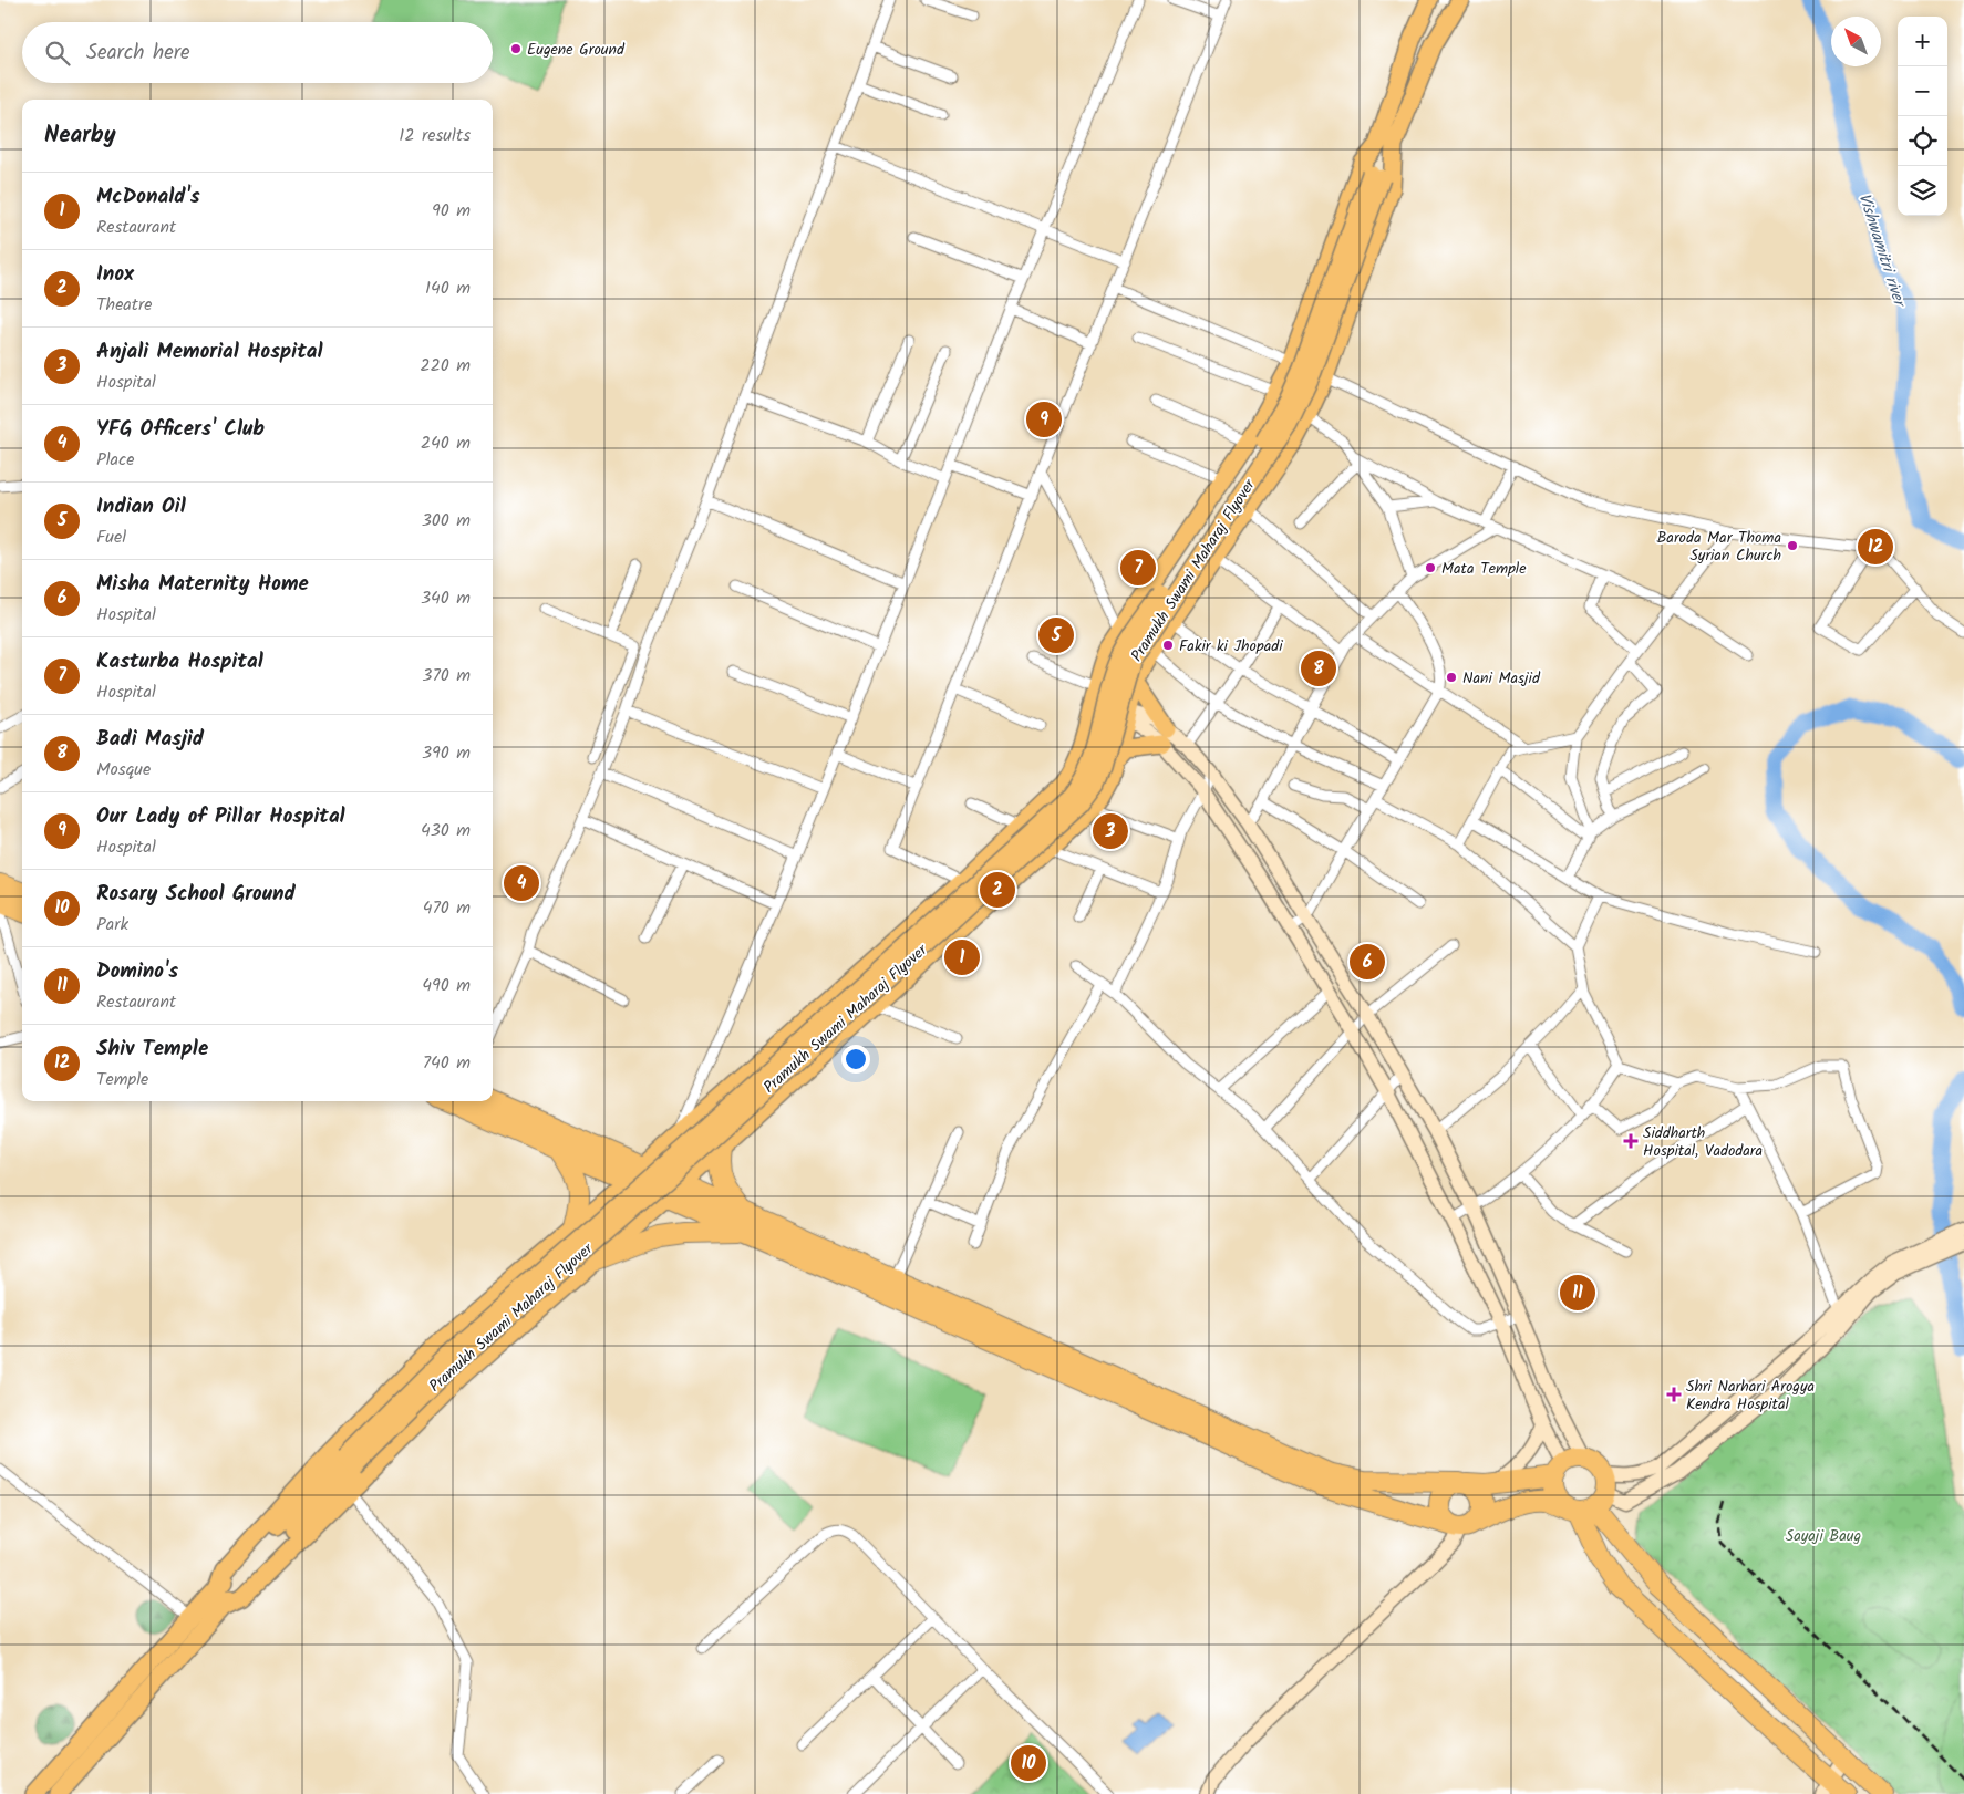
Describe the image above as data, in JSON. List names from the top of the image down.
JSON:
{
  "streets": {
    "main road": ["Pramukh Swami Maharaj Flyover"]
  },
  "water": ["Vishwamitri river"],
  "parks": ["Sayaji Baug"],
  "places": {
    "other": [
      "Eugene Ground",
      "Baroda Mar Thoma Syrian Church",
      "Mata Temple",
      "Fakir ki Jhopadi",
      "Nani Masjid"
    ],
    "health": ["Siddharth Hospital, Vadodara", "Shri Narhari Arogya Kendra Hospital"]
  },
  "north": "top left",
  "page": {
    "map_buttons": ["+", "−"],
    "search": "Search here",
    "heading": ["Nearby", "12 results"],
    "list": [
      {
        "mark": "1",
        "name": "McDonald's",
        "note": "Restaurant",
        "value": "90 m"
      },
      {
        "mark": "2",
        "name": "Inox",
        "note": "Theatre",
        "value": "140 m"
      },
      {
        "mark": "3",
        "name": "Anjali Memorial Hospital",
        "note": "Hospital",
        "value": "220 m"
      },
      {
        "mark": "4",
        "name": "YFG Officers' Club",
        "note": "Place",
        "value": "240 m"
      },
      {
        "mark": "5",
        "name": "Indian Oil",
        "note": "Fuel",
        "value": "300 m"
      },
      {
        "mark": "6",
        "name": "Misha Maternity Home",
        "note": "Hospital",
        "value": "340 m"
      },
      {
        "mark": "7",
        "name": "Kasturba Hospital",
        "note": "Hospital",
        "value": "370 m"
      },
      {
        "mark": "8",
        "name": "Badi Masjid",
        "note": "Mosque",
        "value": "390 m"
      },
      {
        "mark": "9",
        "name": "Our Lady of Pillar Hospital",
        "note": "Hospital",
        "value": "430 m"
      },
      {
        "mark": "10",
        "name": "Rosary School Ground",
        "note": "Park",
        "value": "470 m"
      },
      {
        "mark": "11",
        "name": "Domino's",
        "note": "Restaurant",
        "value": "490 m"
      },
      {
        "mark": "12",
        "name": "Shiv Temple",
        "note": "Temple",
        "value": "740 m"
      }
    ],
    "pins": [
      "9",
      "12",
      "7",
      "5",
      "8",
      "3",
      "4",
      "2",
      "1",
      "6",
      "11",
      "10"
    ]
  }
}
